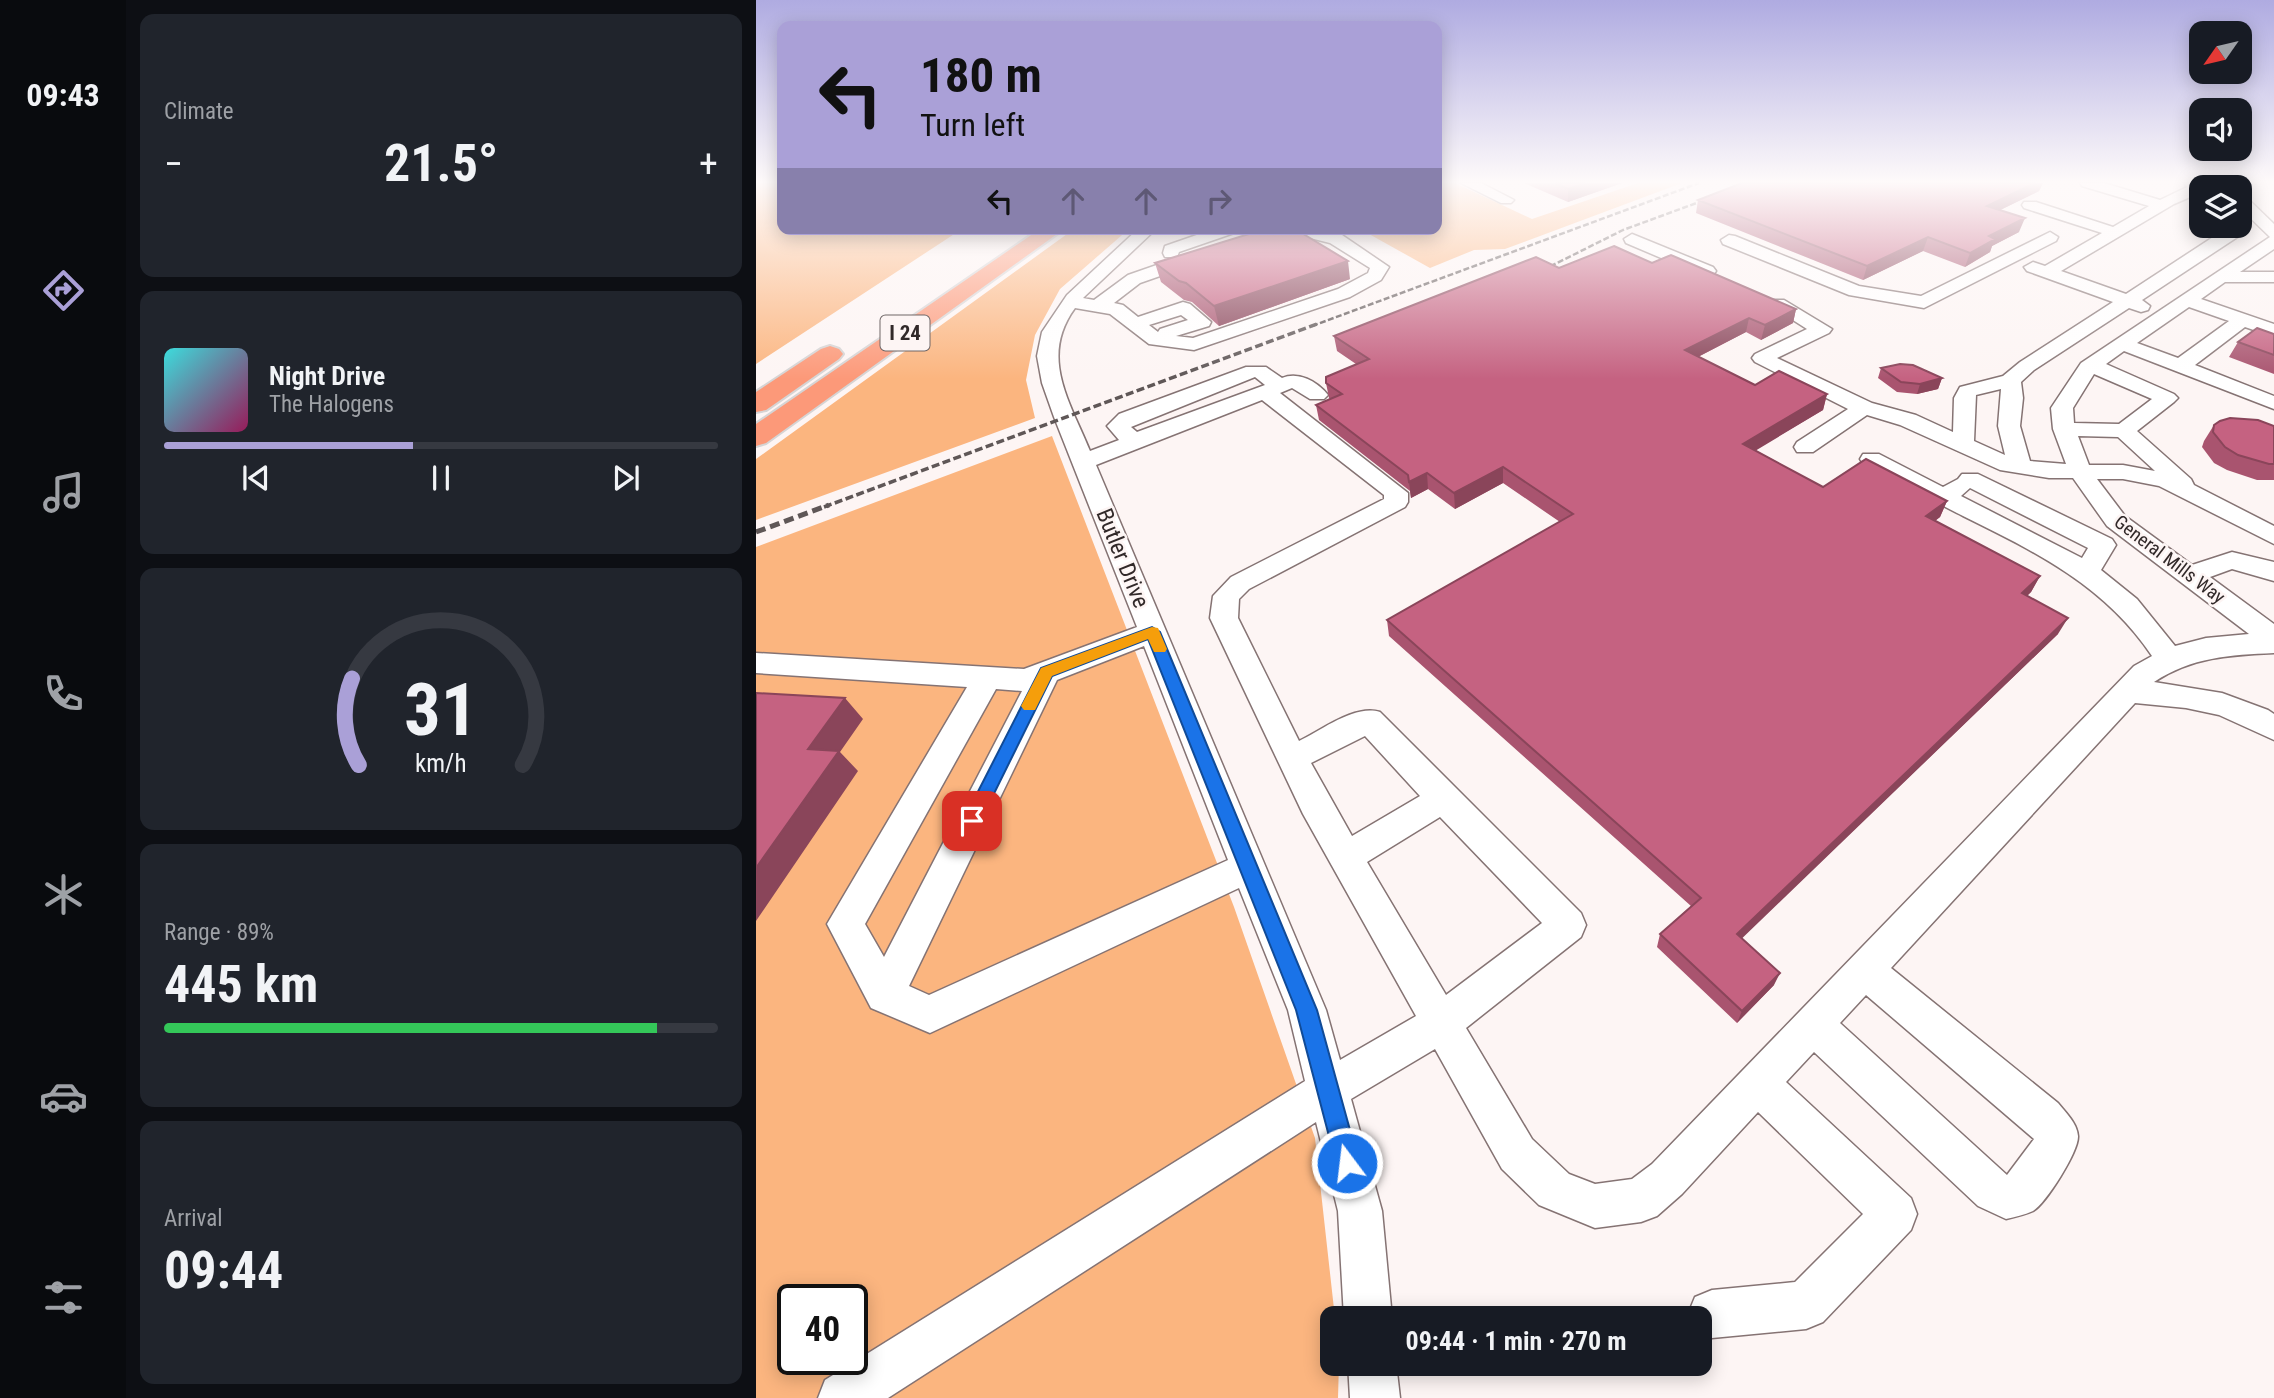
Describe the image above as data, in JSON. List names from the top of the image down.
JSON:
{
  "streets": {
    "highway": ["I 24"],
    "street": ["Butler Drive", "General Mills Way"]
  },
  "north": "bottom left",
  "page": {
    "tabs": "09:43",
    "tile": [
      "Climate",
      ["Range · 89%", "445 km"],
      ["Arrival", "09:44"]
    ],
    "turn": ["180 m", "Turn left"],
    "heat": ["−", "21.5°", "+"],
    "song": ["Night Drive", "The Halogens"],
    "limit": "40",
    "trip": "09:44 · 1 min · 270 m",
    "gauge": ["31", "km/h"]
  }
}
